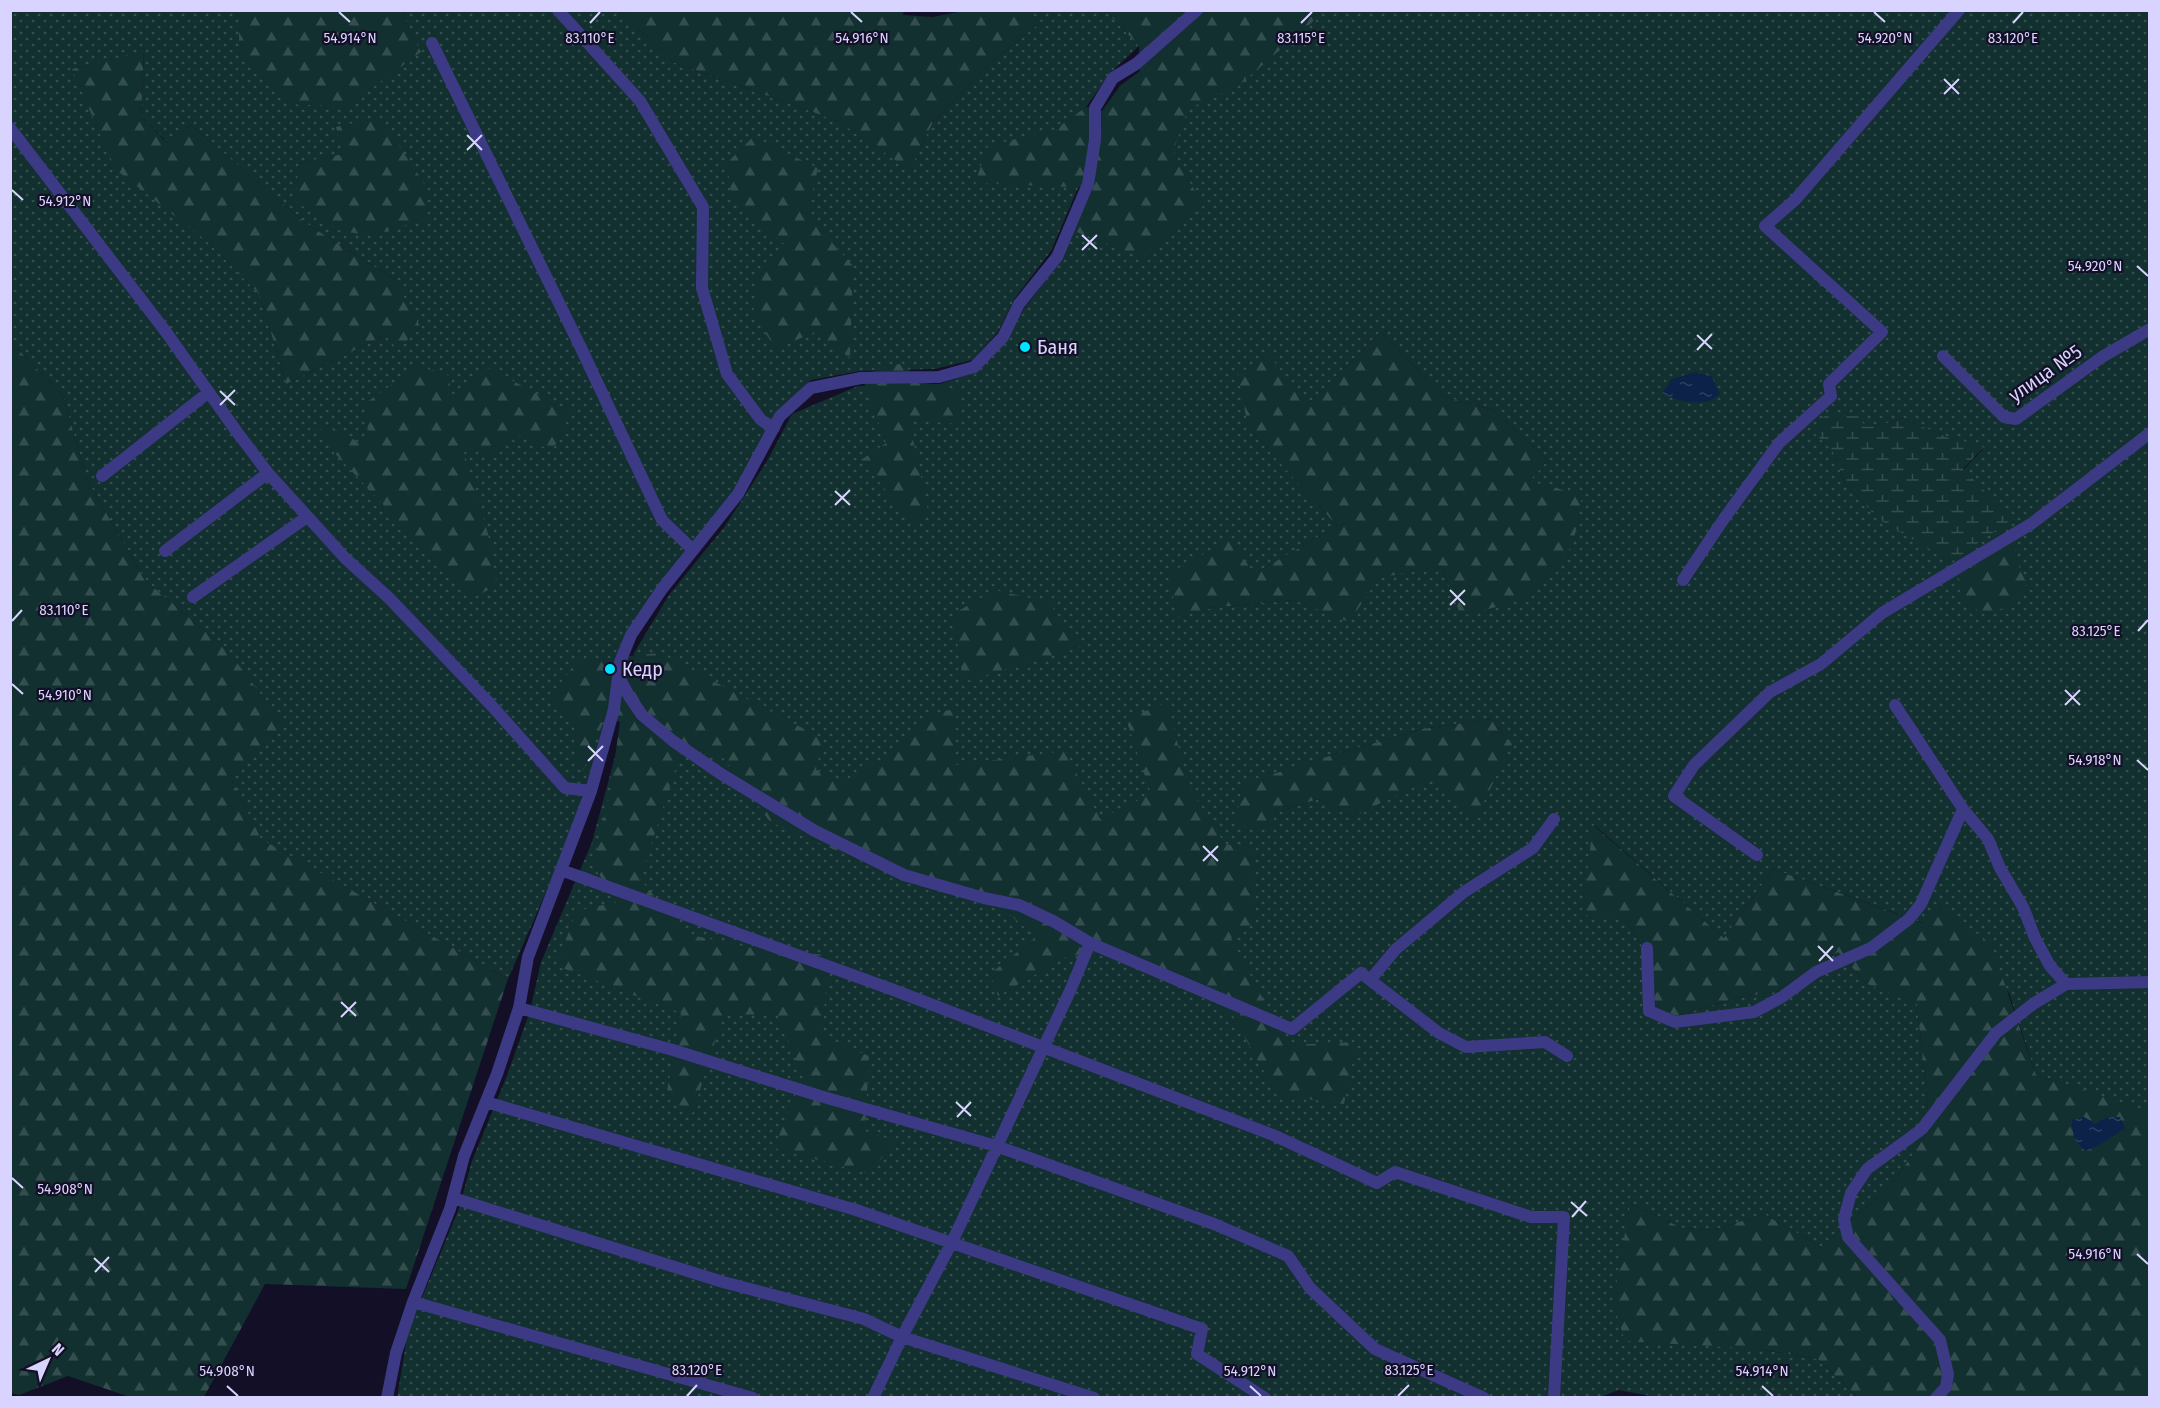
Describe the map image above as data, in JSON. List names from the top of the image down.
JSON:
{
  "streets": {
    "street": ["улица №5"]
  },
  "places": ["Баня", "Кедр"],
  "north": "top right",
  "coordinates": [
    "54.914°N",
    "54.916°N",
    "54.920°N",
    "83.110°E",
    "83.115°E",
    "83.120°E",
    "54.912°N",
    "83.125°E",
    "54.910°N",
    "54.918°N",
    "54.908°N"
  ]
}
